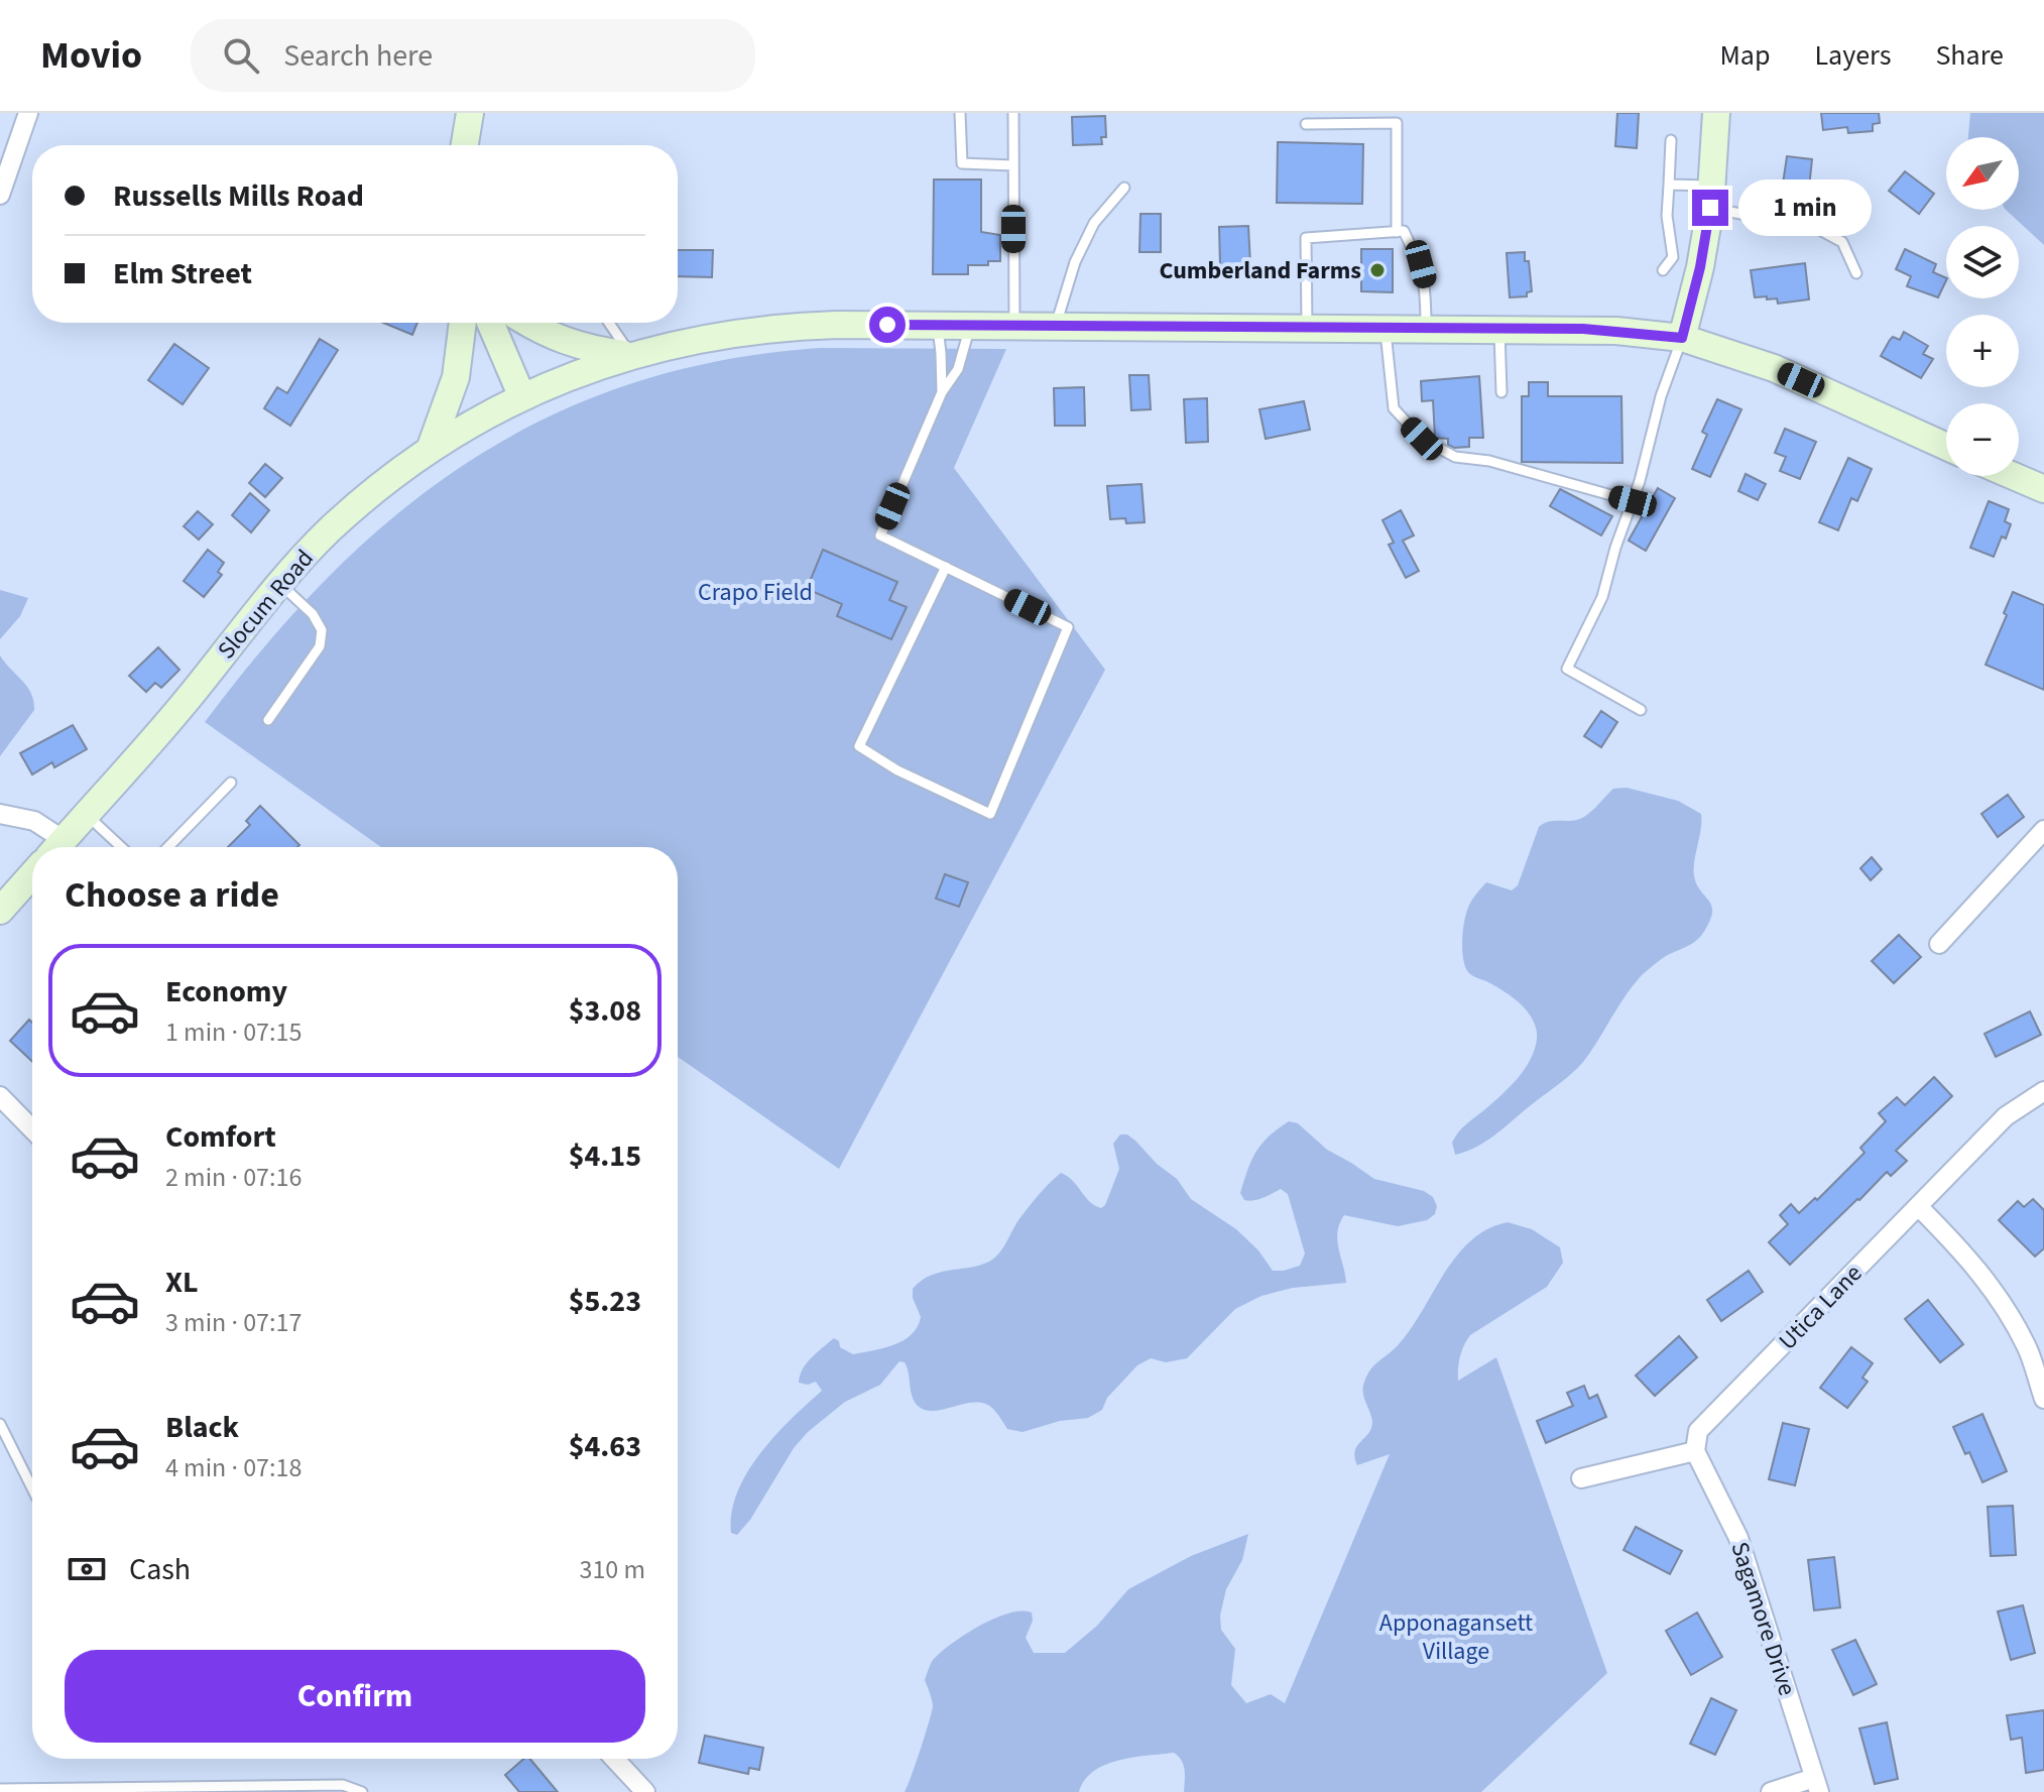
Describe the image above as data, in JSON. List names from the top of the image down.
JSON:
{
  "streets": {
    "main road": ["Slocum Road"],
    "street": ["Utica Lane", "Sagamore Drive"]
  },
  "crossings": [
    ["Utica Lane", "Sagamore Drive"]
  ],
  "parks": ["Crapo Field", "Apponagansett Village"],
  "places": ["Cumberland Farms"],
  "north": "bottom left",
  "page": {
    "header": "Movio",
    "search": "Search here",
    "nav": ["Map", "Layers", "Share"],
    "map_buttons": ["+", "−"],
    "banner": ["Russells Mills Road", "Elm Street"],
    "bubble": "1 min",
    "heading": "Choose a ride",
    "list": [
      {
        "name": "Economy",
        "note": "1 min · 07:15",
        "value": "$3.08"
      },
      {
        "name": "Comfort",
        "note": "2 min · 07:16",
        "value": "$4.15"
      },
      {
        "name": "XL",
        "note": "3 min · 07:17",
        "value": "$5.23"
      },
      {
        "name": "Black",
        "note": "4 min · 07:18",
        "value": "$4.63"
      }
    ],
    "pay": ["Cash", "310 m"],
    "buttons": "Confirm"
  }
}
